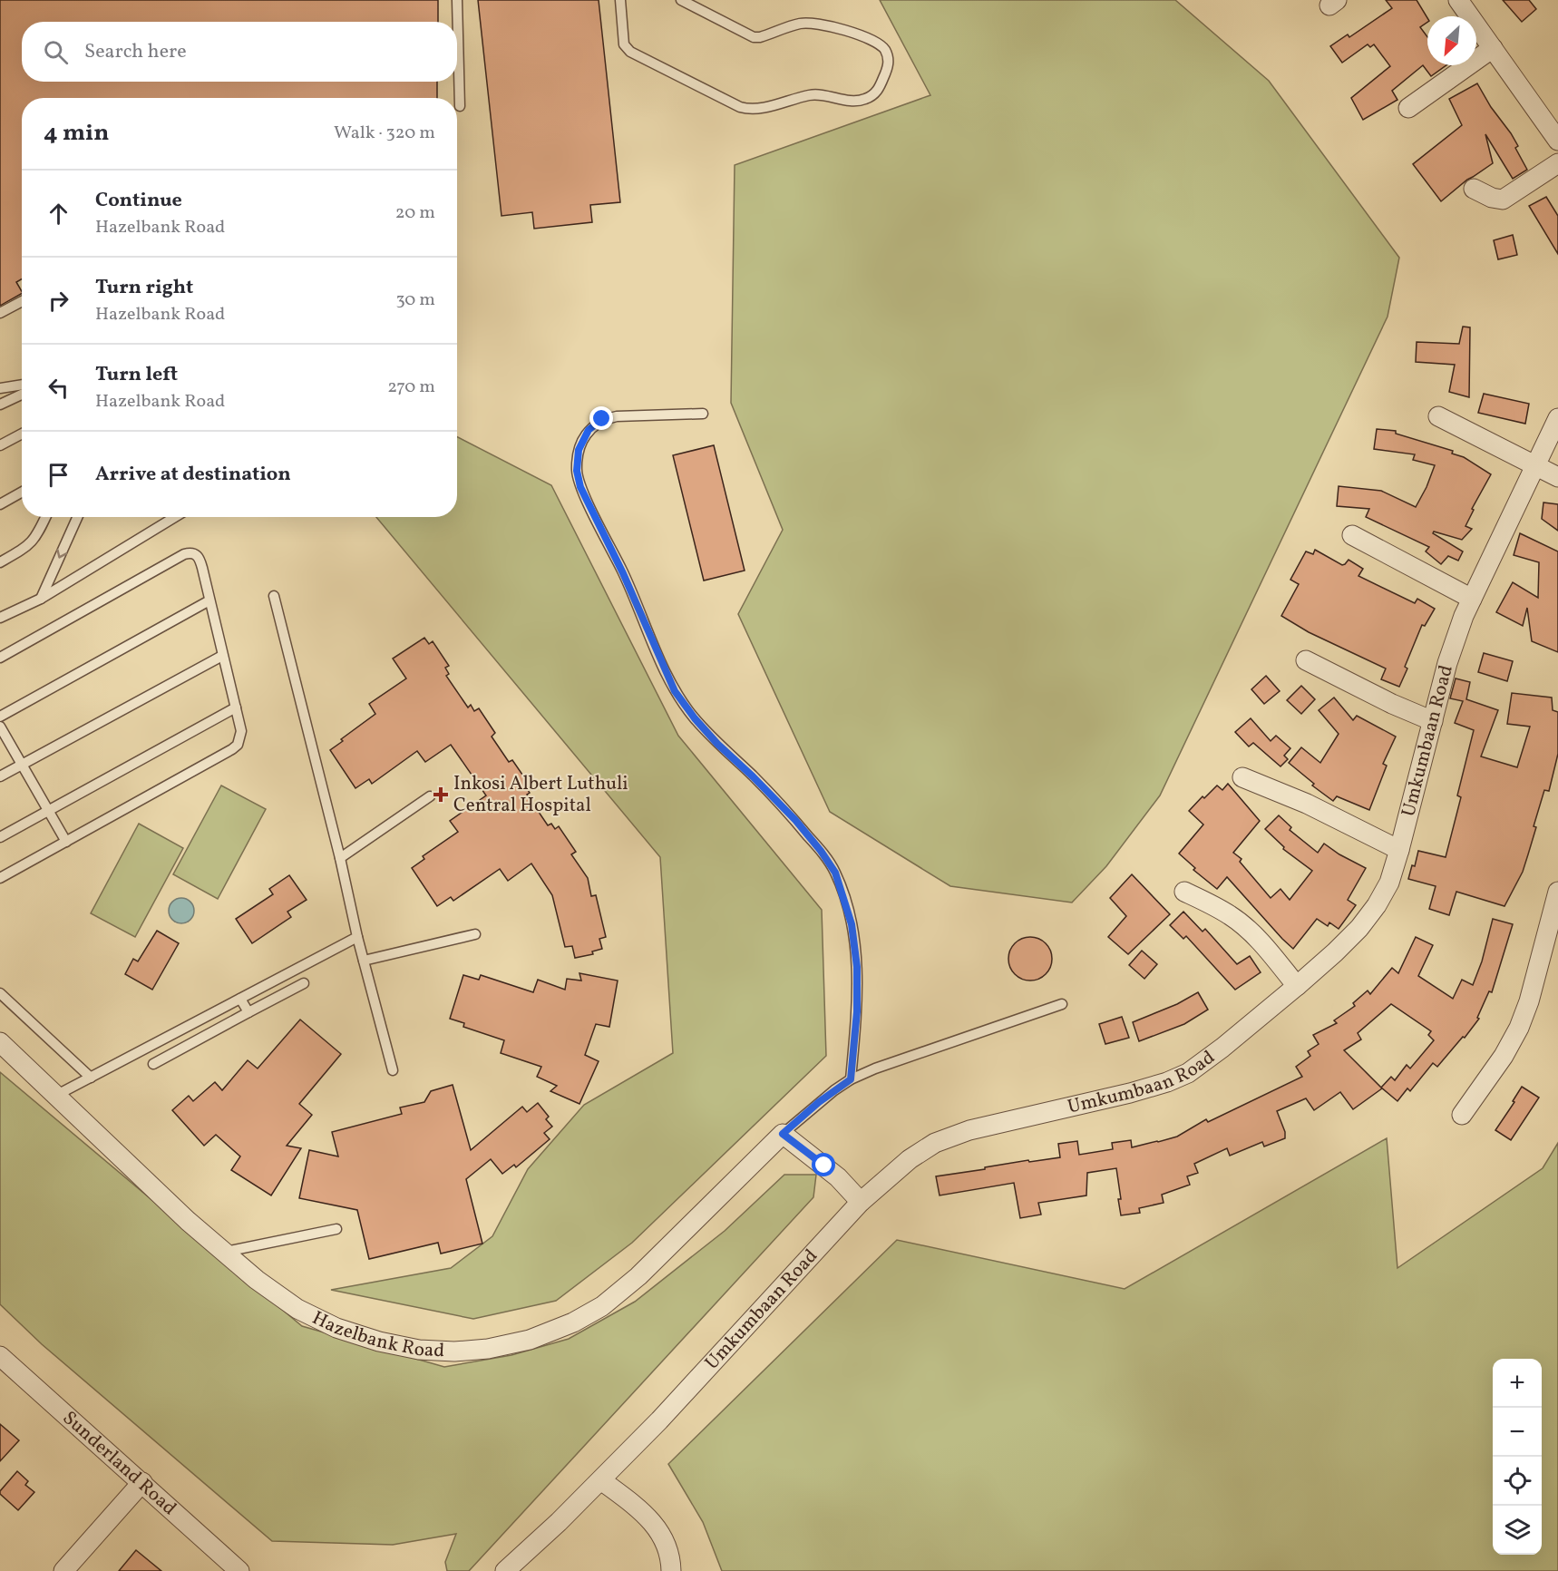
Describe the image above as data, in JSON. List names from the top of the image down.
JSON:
{
  "streets": {
    "street": ["Umkumbaan Road", "Hazelbank Road", "Sunderland Road"]
  },
  "places": {
    "health": ["Inkosi Albert Luthuli Central Hospital"]
  },
  "north": "bottom left",
  "page": {
    "search": "Search here",
    "heading": ["4 min", "Walk · 320 m"],
    "list": [
      ["Continue", "Hazelbank Road", "20 m"],
      ["Turn right", "Hazelbank Road", "30 m"],
      ["Turn left", "Hazelbank Road", "270 m"],
      "Arrive at destination"
    ],
    "map_buttons": ["+", "−"]
  }
}
